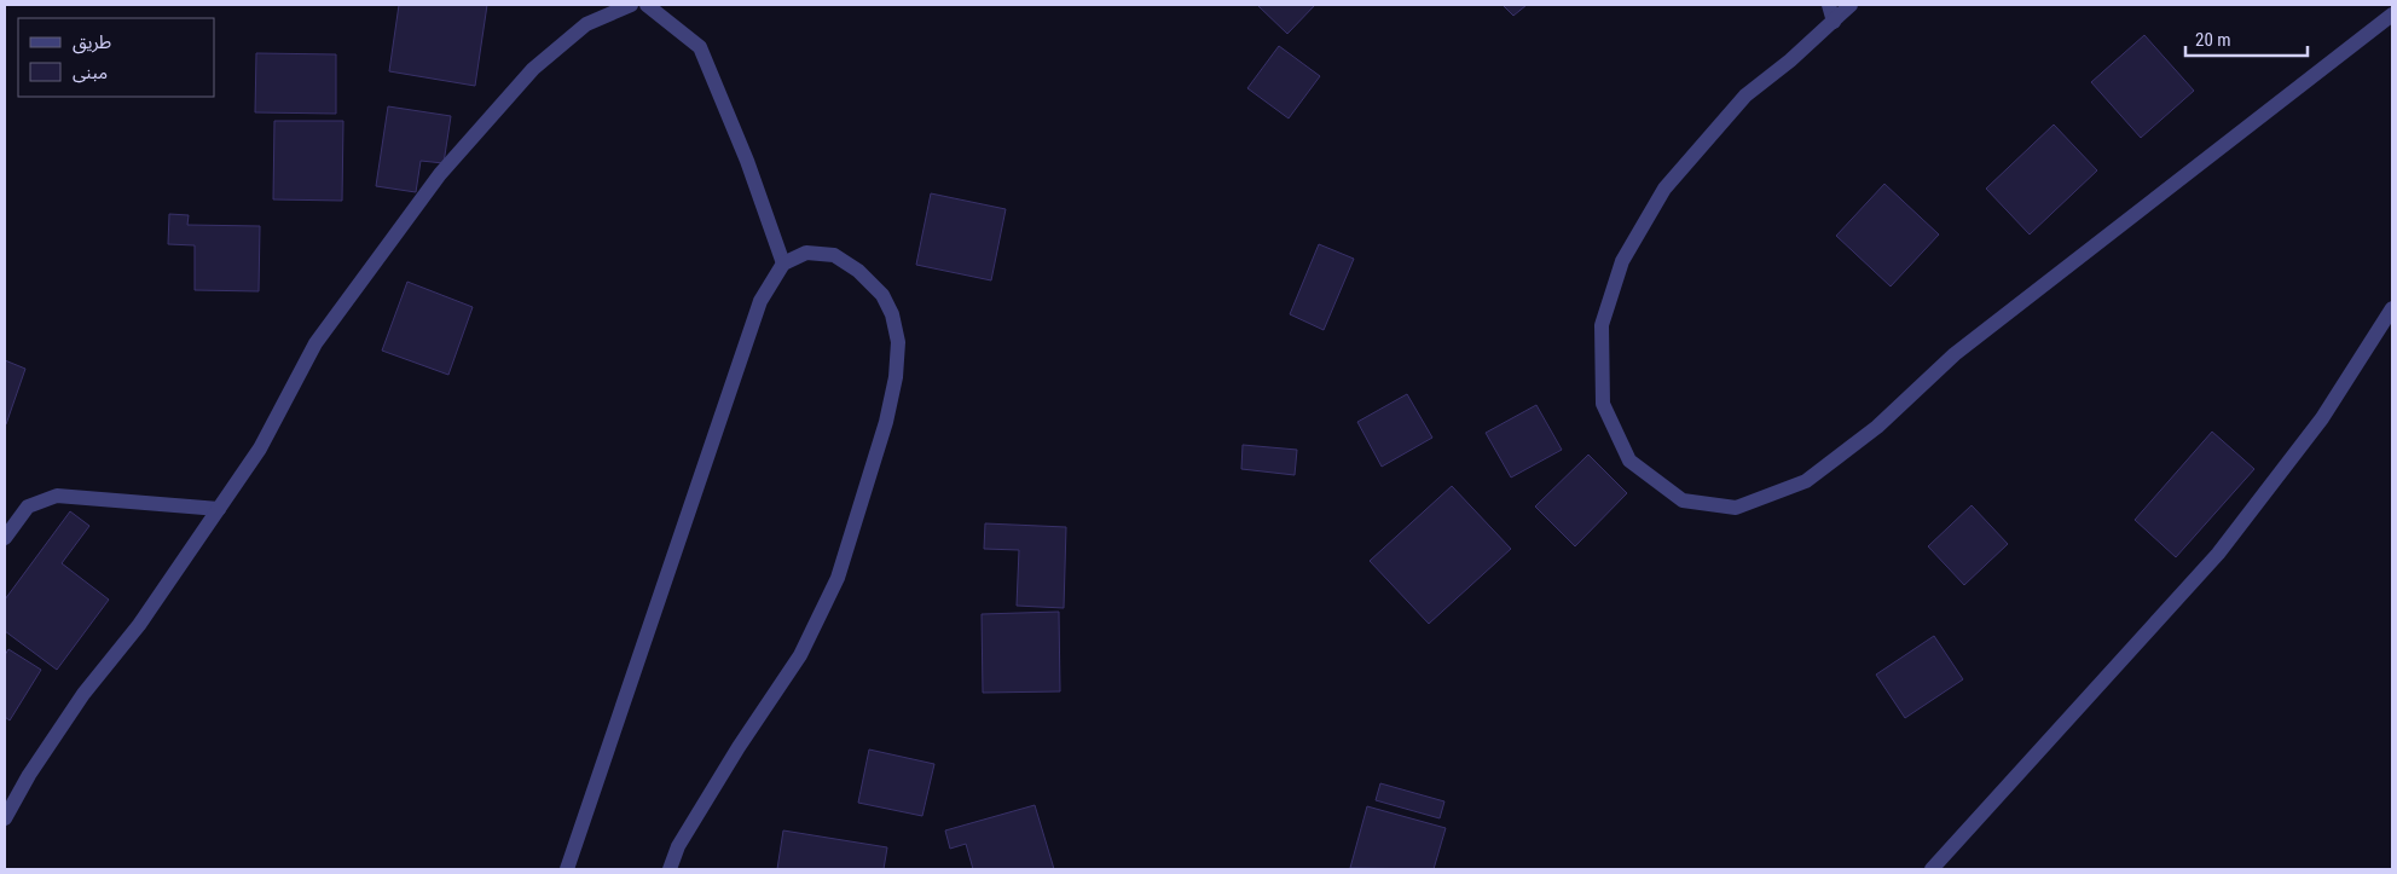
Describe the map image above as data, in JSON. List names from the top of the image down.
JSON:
{
  "legend": ["طريق", "مبنى"],
  "scale_bar": "20 m"
}
